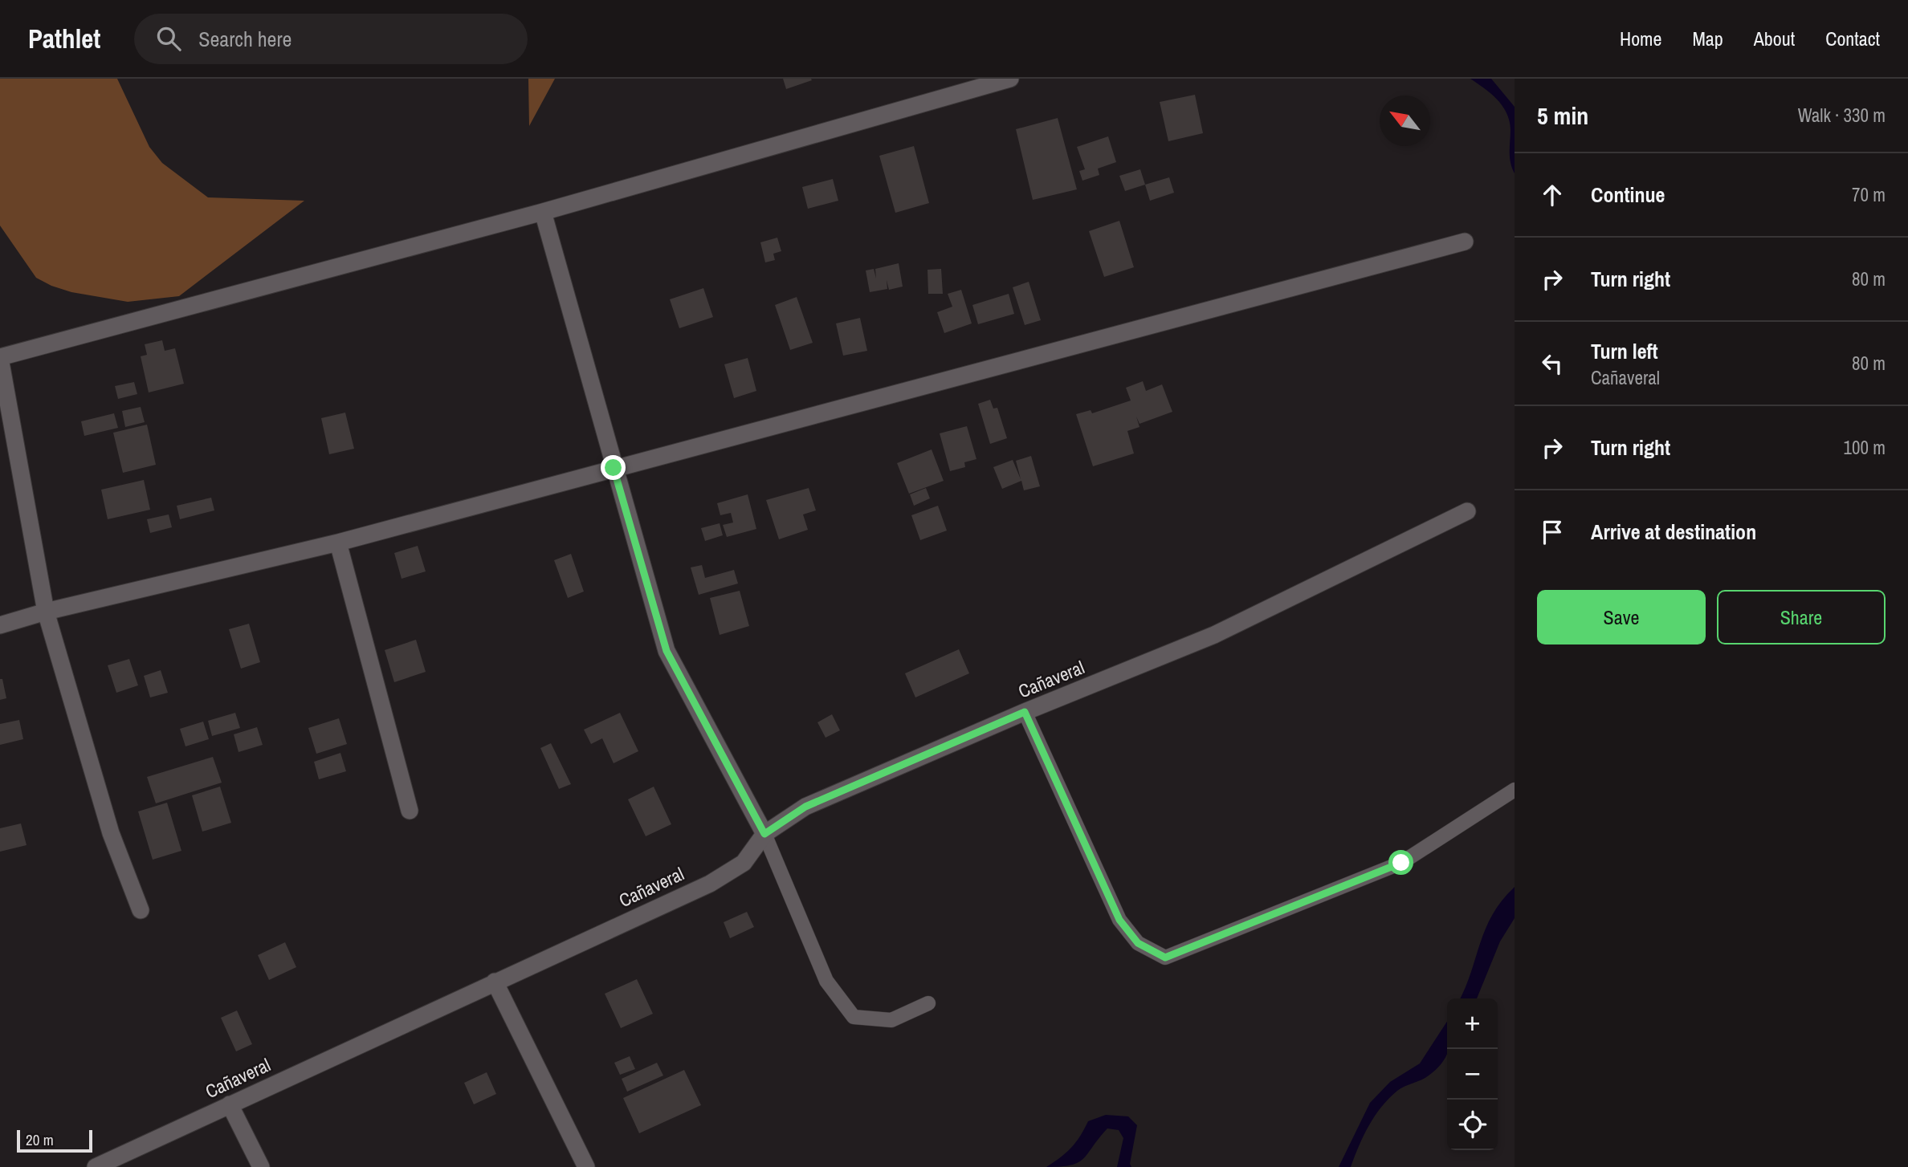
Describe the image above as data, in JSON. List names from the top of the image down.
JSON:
{
  "streets": {
    "street": ["Cañaveral"]
  },
  "scale_bar": "20 m",
  "north": "top left",
  "page": {
    "header": "Pathlet",
    "search": "Search here",
    "nav": [
      "Home",
      "Map",
      "About",
      "Contact"
    ],
    "heading": ["5 min", "Walk · 330 m"],
    "list": [
      ["Continue", "70 m"],
      ["Turn right", "80 m"],
      ["Turn left", "Cañaveral", "80 m"],
      ["Turn right", "100 m"],
      "Arrive at destination"
    ],
    "buttons": ["Save", "Share"],
    "map_buttons": ["+", "−"],
    "scale": "20 m"
  }
}
